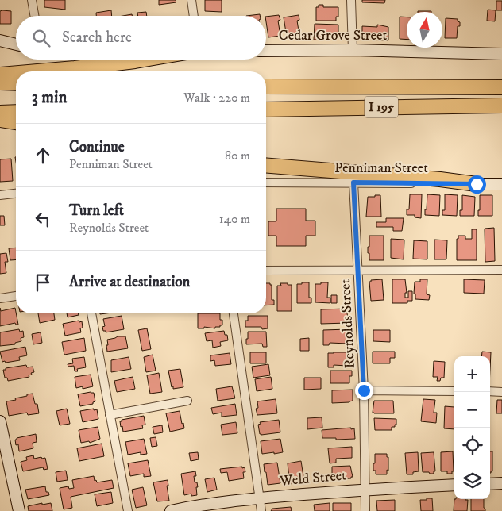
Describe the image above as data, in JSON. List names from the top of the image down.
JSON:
{
  "streets": {
    "highway": ["I 195"],
    "main road": ["Cedar Grove Street", "Penniman Street", "Weld Street"],
    "street": ["Reynolds Street"]
  },
  "crossings": [
    ["Penniman Street", "Reynolds Street"],
    ["Reynolds Street", "Weld Street"]
  ],
  "north": "top",
  "page": {
    "search": "Search here",
    "heading": ["3 min", "Walk · 220 m"],
    "list": [
      ["Continue", "Penniman Street", "80 m"],
      ["Turn left", "Reynolds Street", "140 m"],
      "Arrive at destination"
    ],
    "map_buttons": ["+", "−"]
  }
}
